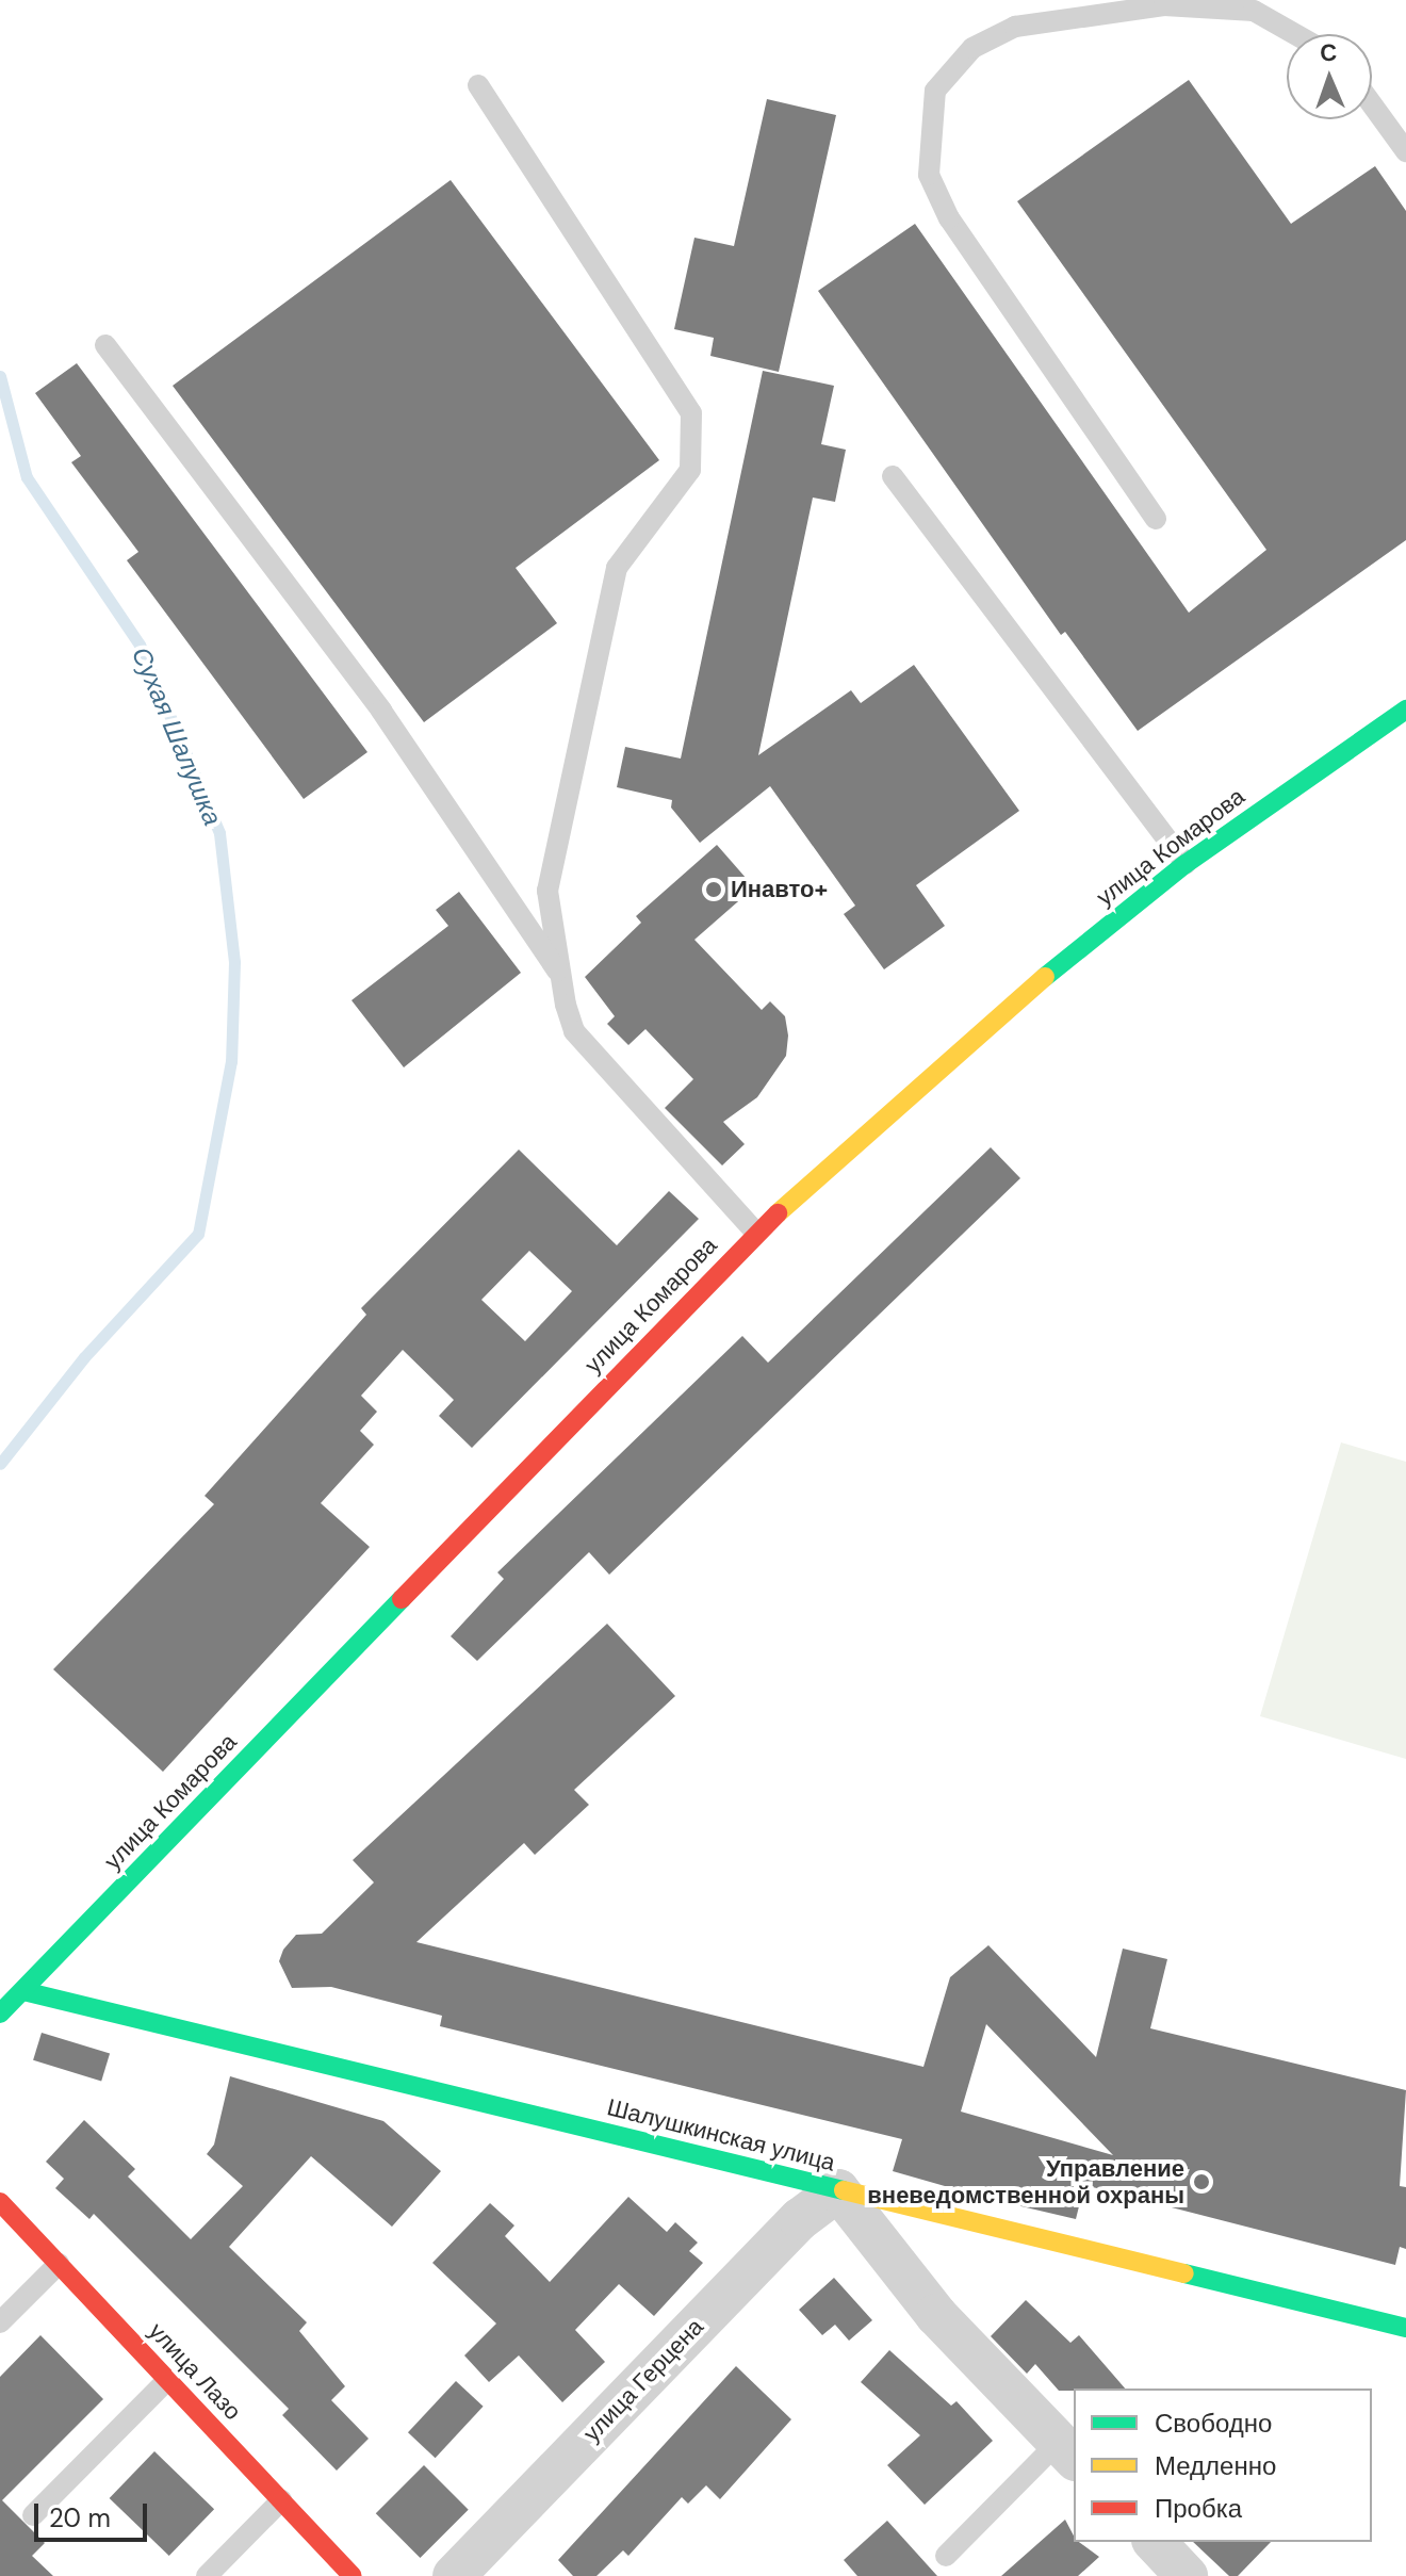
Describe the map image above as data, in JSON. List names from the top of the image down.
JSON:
{
  "streets": {
    "street": [
      "улица Комарова",
      "Шалушкинская улица",
      "улица Лазо",
      "улица Герцена"
    ]
  },
  "crossings": [
    ["улица Комарова", "Шалушкинская улица"],
    ["Шалушкинская улица", "улица Герцена"]
  ],
  "water": ["Сухая Шалушка"],
  "places": ["Инавто+", "Управление вневедомственной охраны"],
  "legend": ["Свободно", "Медленно", "Пробка"],
  "scale_bar": "20 m",
  "north": "top"
}
